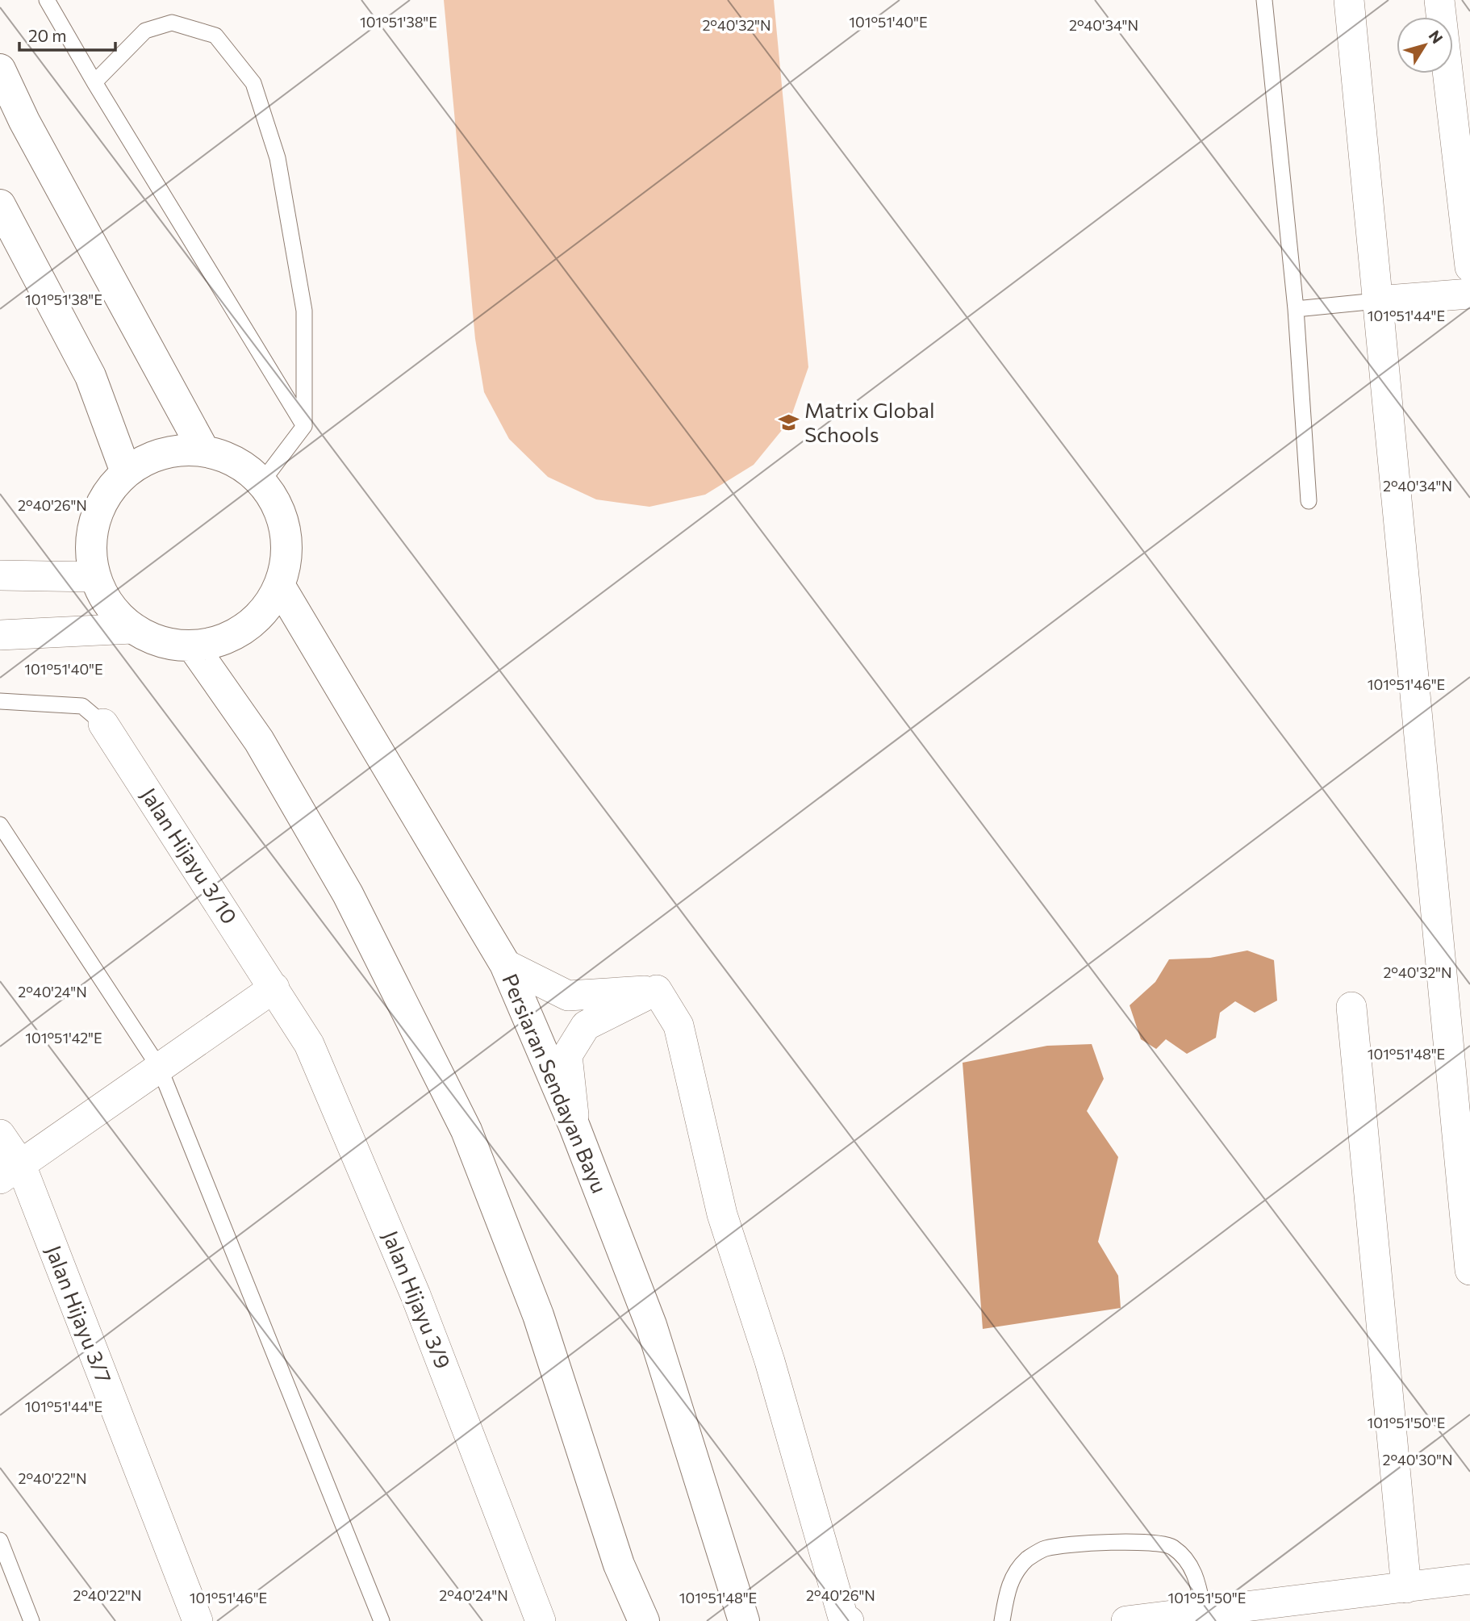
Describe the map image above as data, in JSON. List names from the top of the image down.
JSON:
{
  "streets": {
    "street": [
      "Jalan Hijayu 3/10",
      "Persiaran Sendayan Bayu",
      "Jalan Hijayu 3/9",
      "Jalan Hijayu 3/7"
    ]
  },
  "crossings": [
    ["Jalan Hijayu 3/10", "Jalan Hijayu 3/9"]
  ],
  "places": {
    "school or university": ["Matrix Global Schools"]
  },
  "scale_bar": "20 m",
  "north": "top right",
  "coordinates": [
    "101°51'38\"E",
    "101°51'40\"E",
    "2°40'32\"N",
    "2°40'34\"N",
    "101°51'44\"E",
    "2°40'26\"N",
    "101°51'46\"E",
    "2°40'24\"N",
    "101°51'42\"E",
    "101°51'48\"E",
    "101°51'50\"E",
    "2°40'30\"N",
    "2°40'22\"N"
  ]
}
